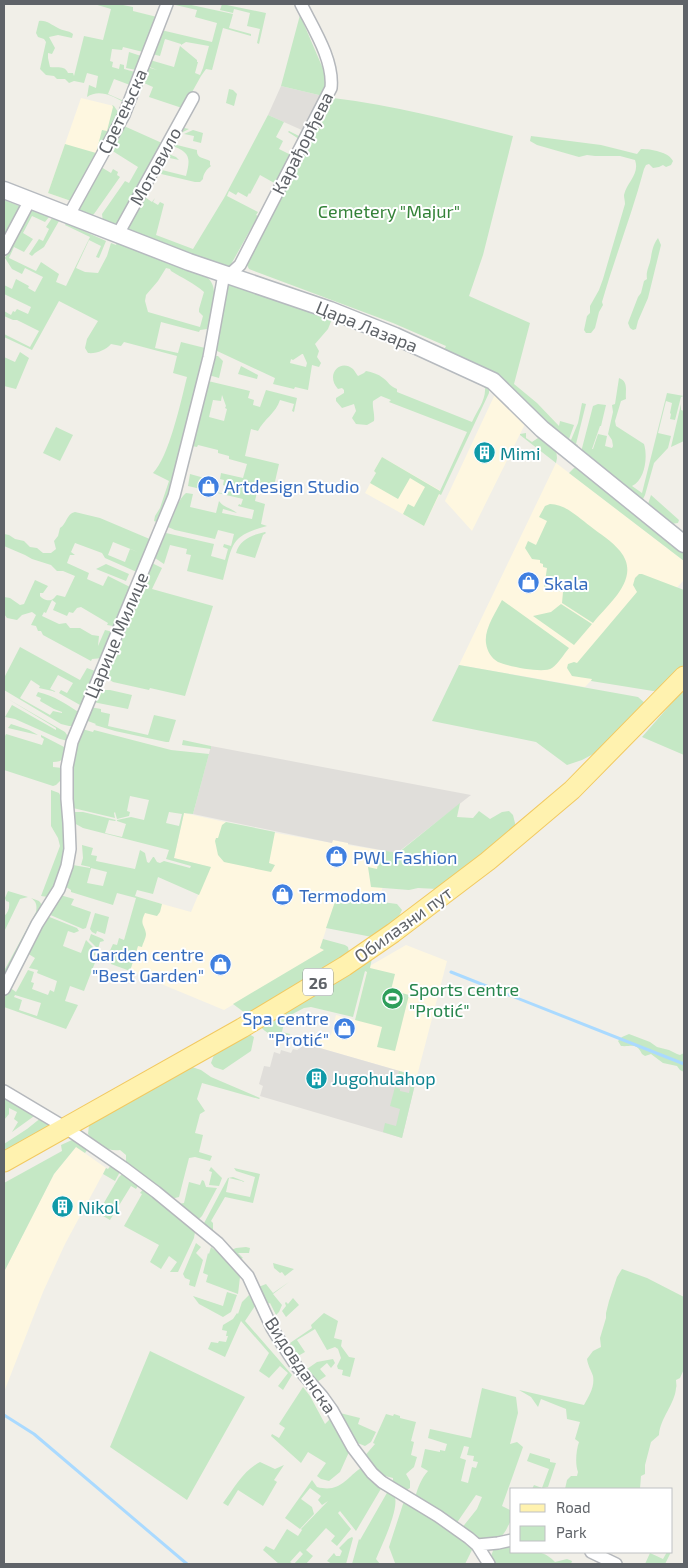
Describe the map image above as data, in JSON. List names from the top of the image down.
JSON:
{
  "streets": {
    "main road": ["Обилазни пут", "26"],
    "street": [
      "Сретењска",
      "Карађорђева",
      "Мотовило",
      "Цара Лазара",
      "Царице Милице",
      "Видовданска"
    ]
  },
  "crossings": [
    ["Сретењска", "Цара Лазара"],
    ["Карађорђева", "Цара Лазара"],
    ["Карађорђева", "Царице Милице"],
    ["Мотовило", "Цара Лазара"],
    ["Цара Лазара", "Царице Милице"],
    ["Обилазни пут", "Видовданска"]
  ],
  "parks": ["Cemetery \"Majur\""],
  "places": {
    "building": ["Mimi", "Jugohulahop", "Nikol"],
    "shop": [
      "Artdesign Studio",
      "Skala",
      "PWL Fashion",
      "Termodom",
      "Garden centre \"Best Garden\"",
      "Spa centre \"Protić\""
    ],
    "sports": ["Sports centre \"Protić\""]
  },
  "legend": ["Road", "Park"]
}
